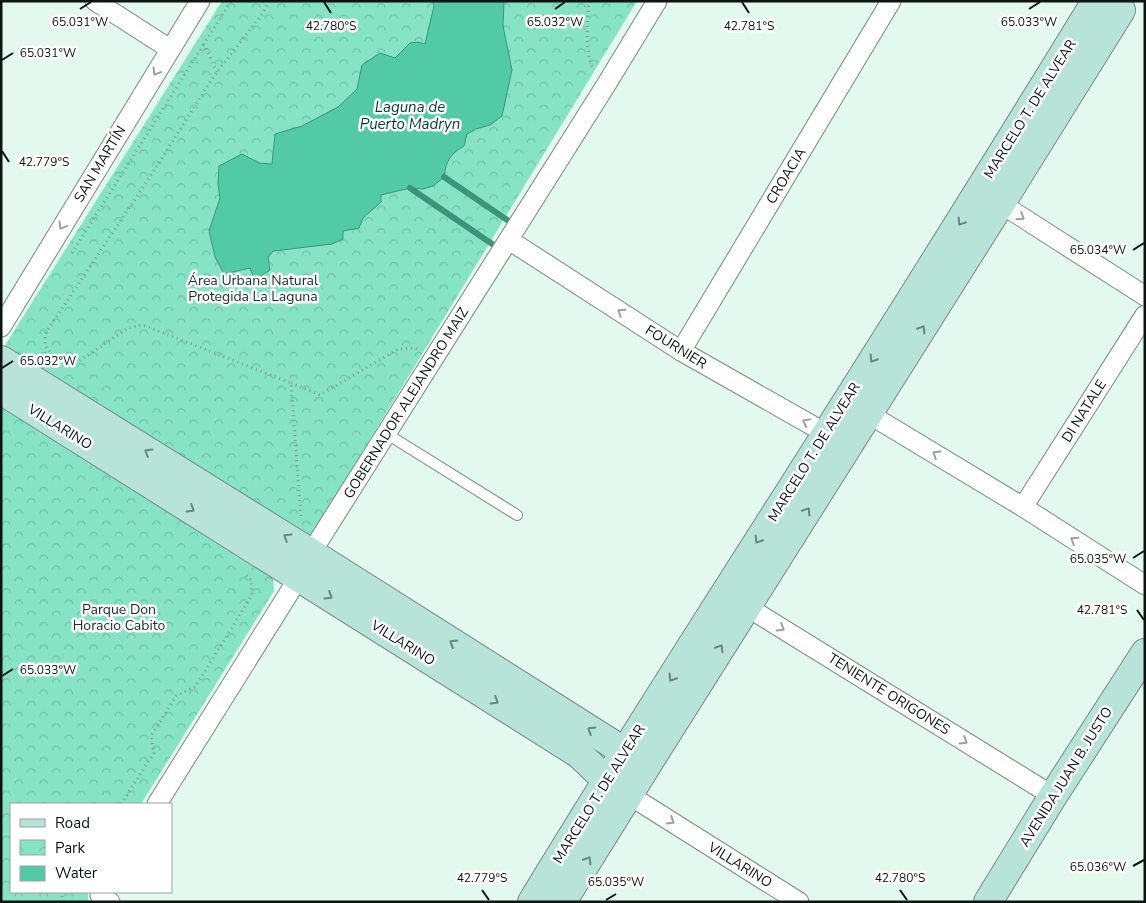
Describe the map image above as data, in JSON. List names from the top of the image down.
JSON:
{
  "streets": {
    "street": [
      "MARCELO T. DE ALVEAR",
      "SAN MARTÍN",
      "CROACIA",
      "FOURNIER",
      "GOBERNADOR ALEJANDRO MAIZ",
      "DI NATALE",
      "VILLARINO",
      "TENIENTE ORIGONES",
      "AVENIDA JUAN B. JUSTO"
    ]
  },
  "crossings": [
    ["MARCELO T. DE ALVEAR", "FOURNIER"],
    ["MARCELO T. DE ALVEAR", "VILLARINO"],
    ["MARCELO T. DE ALVEAR", "TENIENTE ORIGONES"],
    ["CROACIA", "FOURNIER"],
    ["FOURNIER", "GOBERNADOR ALEJANDRO MAIZ"],
    ["GOBERNADOR ALEJANDRO MAIZ", "VILLARINO"],
    ["TENIENTE ORIGONES", "AVENIDA JUAN B. JUSTO"]
  ],
  "one_way": ["SAN MARTÍN", "FOURNIER", "TENIENTE ORIGONES"],
  "water": ["Laguna de Puerto Madryn"],
  "parks": ["Área Urbana Natural Protegida La Laguna", "Parque Don Horacio Cabito"],
  "legend": ["Road", "Park", "Water"],
  "coordinates": [
    "65.031°W",
    "65.032°W",
    "65.033°W",
    "42.780°S",
    "42.781°S",
    "42.779°S",
    "65.034°W",
    "65.035°W",
    "65.036°W"
  ]
}
